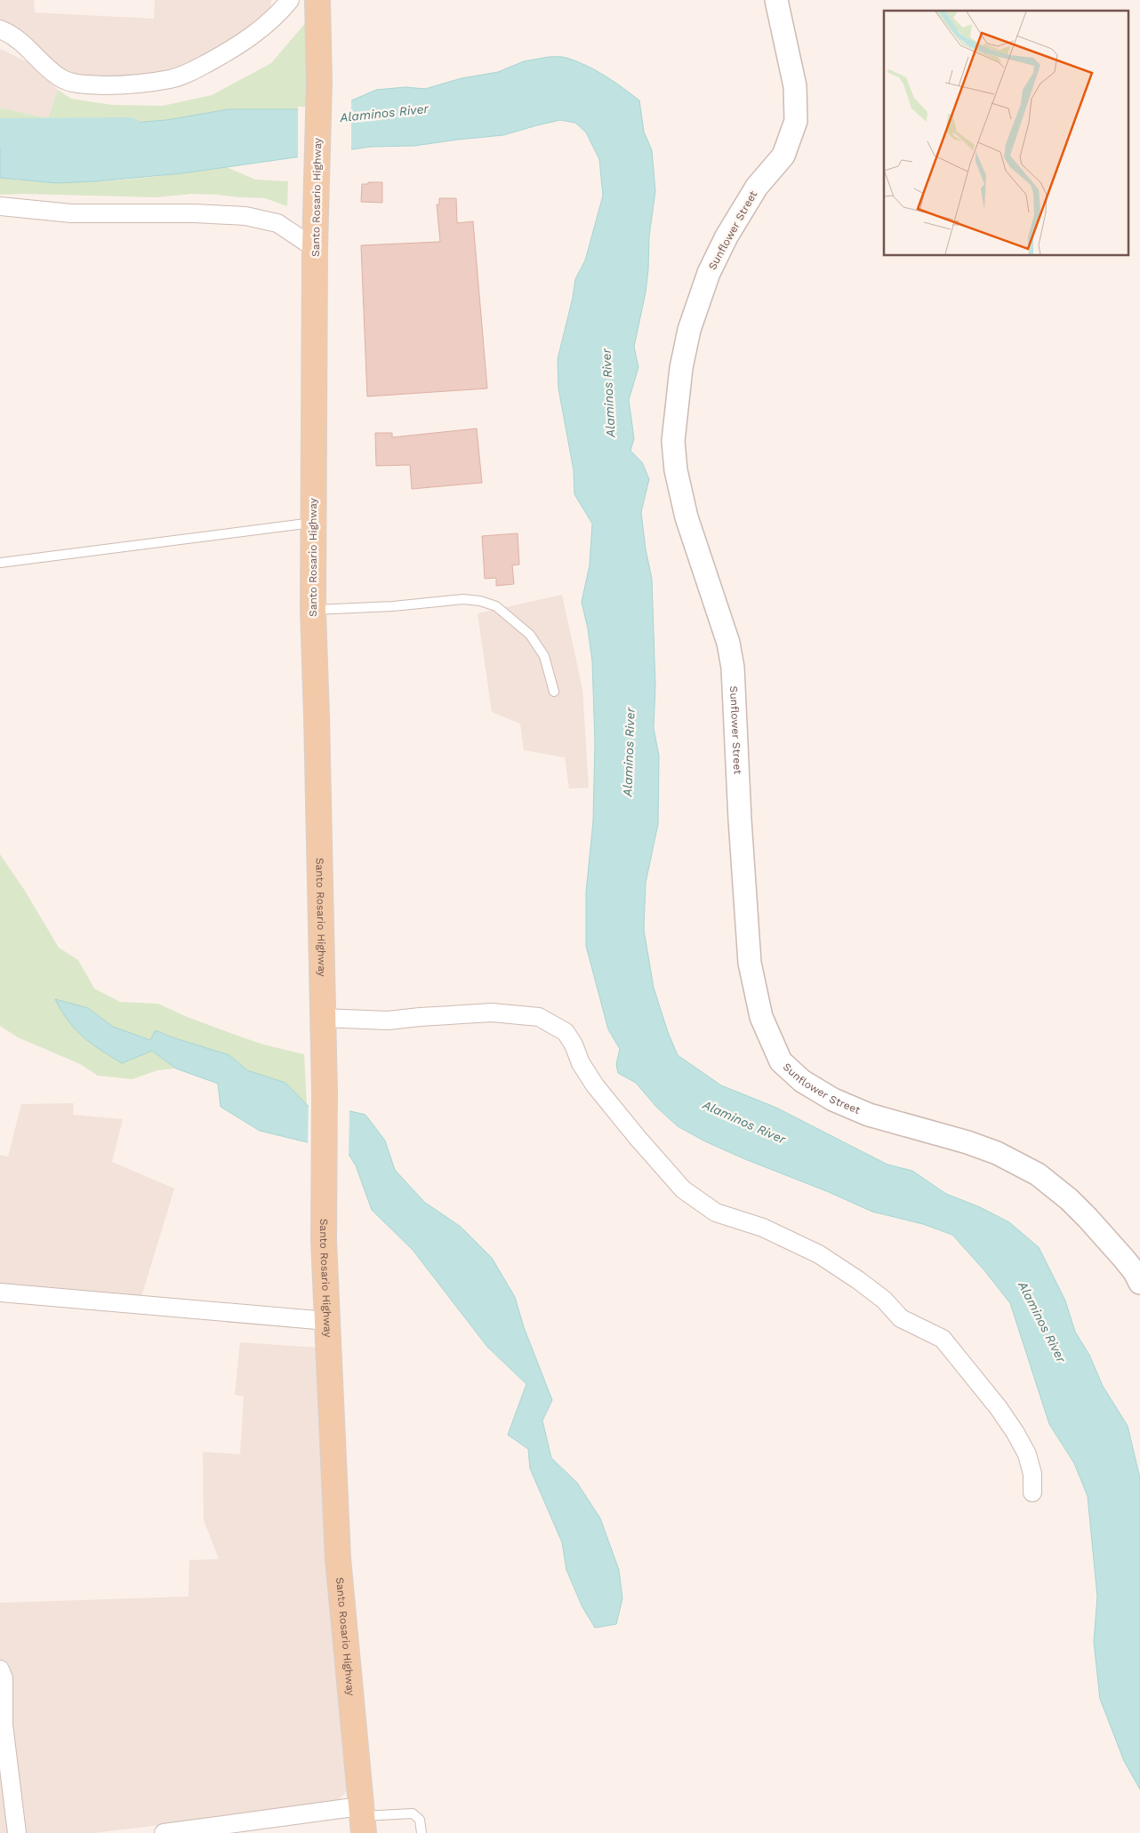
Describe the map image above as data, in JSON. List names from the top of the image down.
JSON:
{
  "streets": {
    "main road": ["Santo Rosario Highway"],
    "street": ["Sunflower Street"]
  },
  "water": ["Alaminos River"]
}
